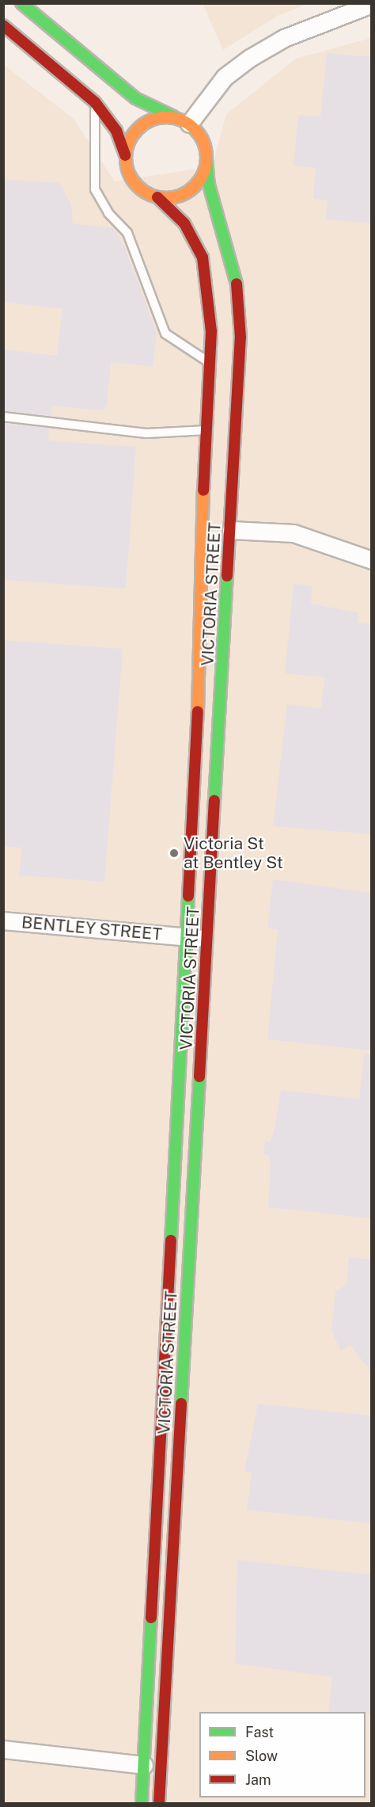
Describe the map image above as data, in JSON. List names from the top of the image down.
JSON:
{
  "streets": {
    "main road": ["VICTORIA STREET"],
    "street": ["BENTLEY STREET"]
  },
  "crossings": [
    ["VICTORIA STREET", "BENTLEY STREET"]
  ],
  "places": ["Victoria St at Bentley St"],
  "legend": ["Fast", "Slow", "Jam"]
}
